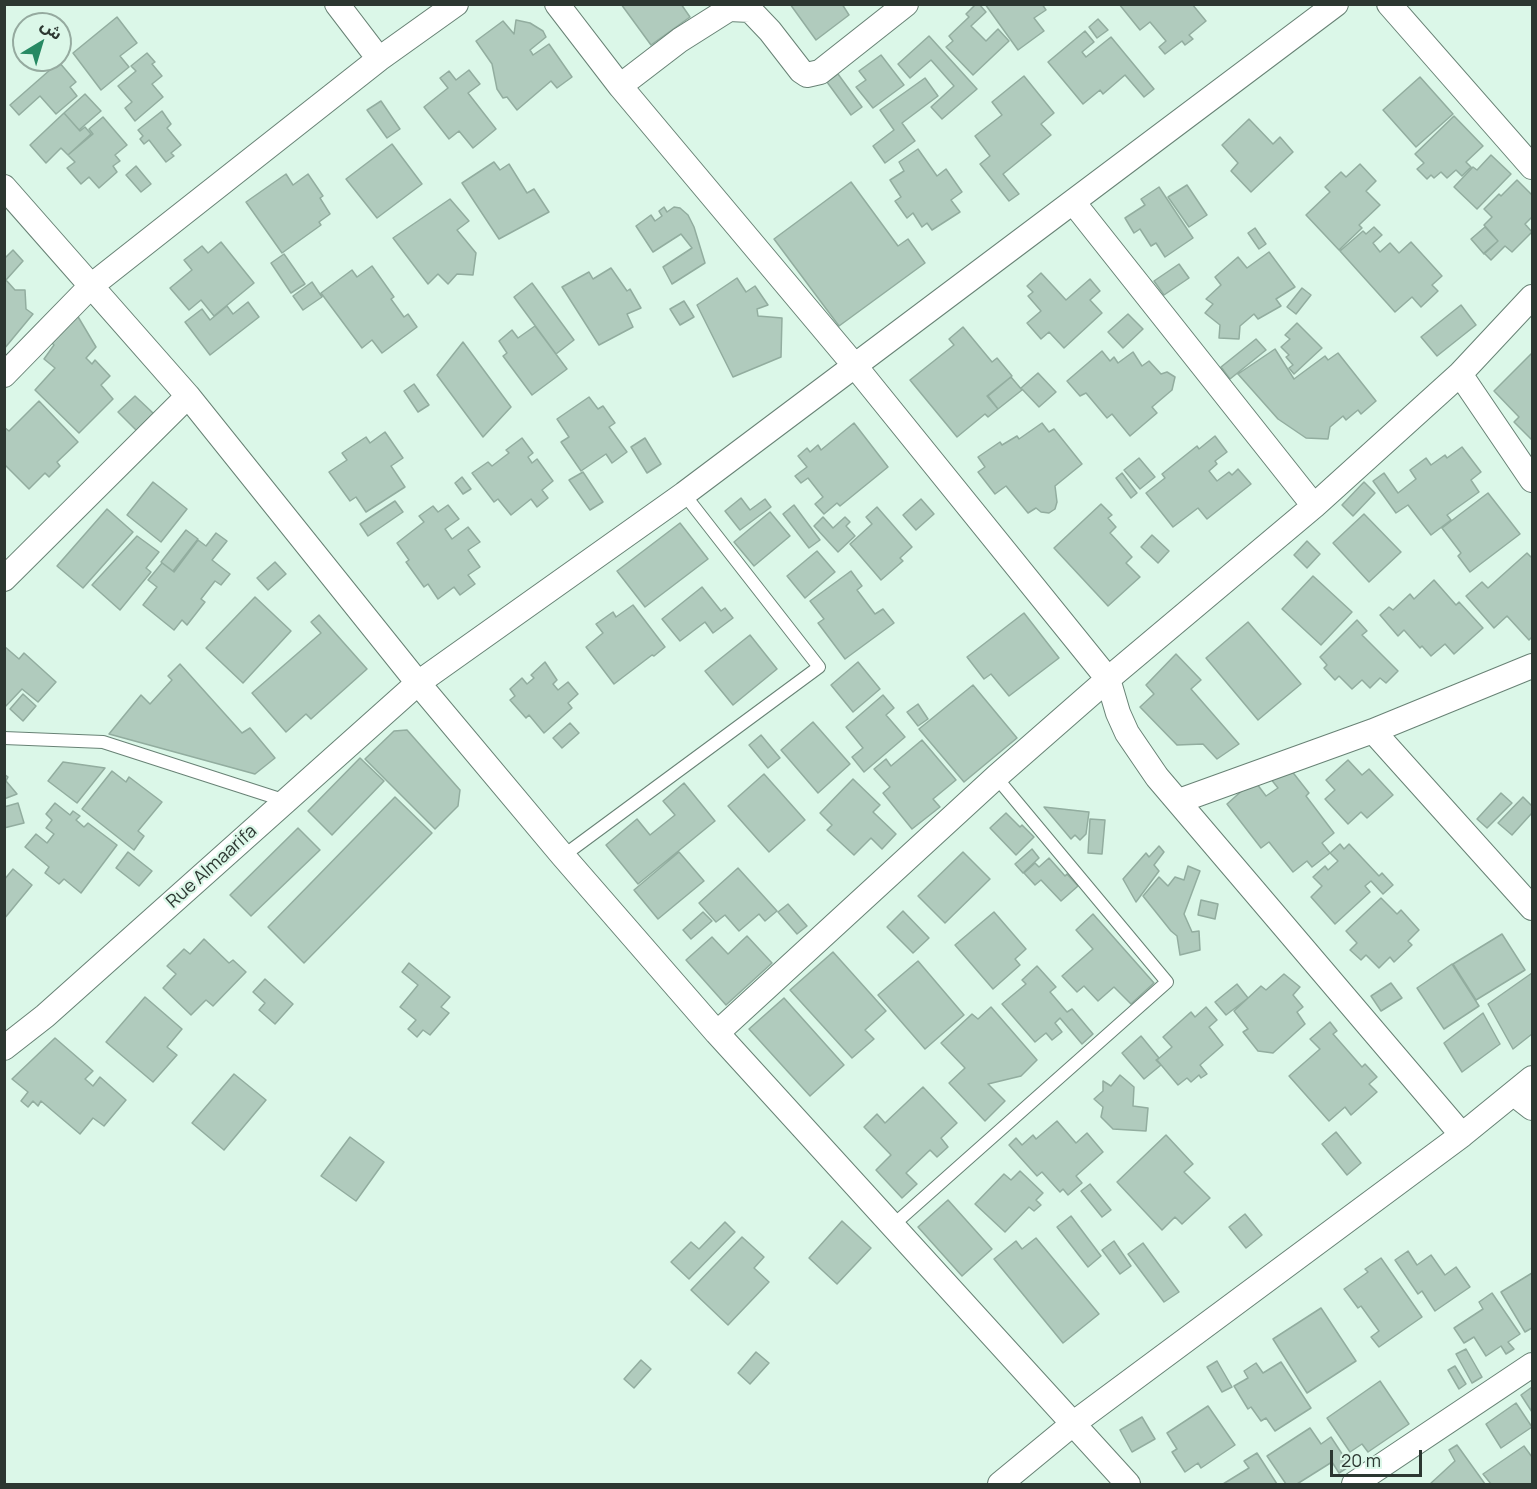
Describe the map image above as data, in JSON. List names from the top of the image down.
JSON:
{
  "streets": {
    "street": ["Rue Almaarifa"]
  },
  "scale_bar": "20 m",
  "north": "top right"
}
